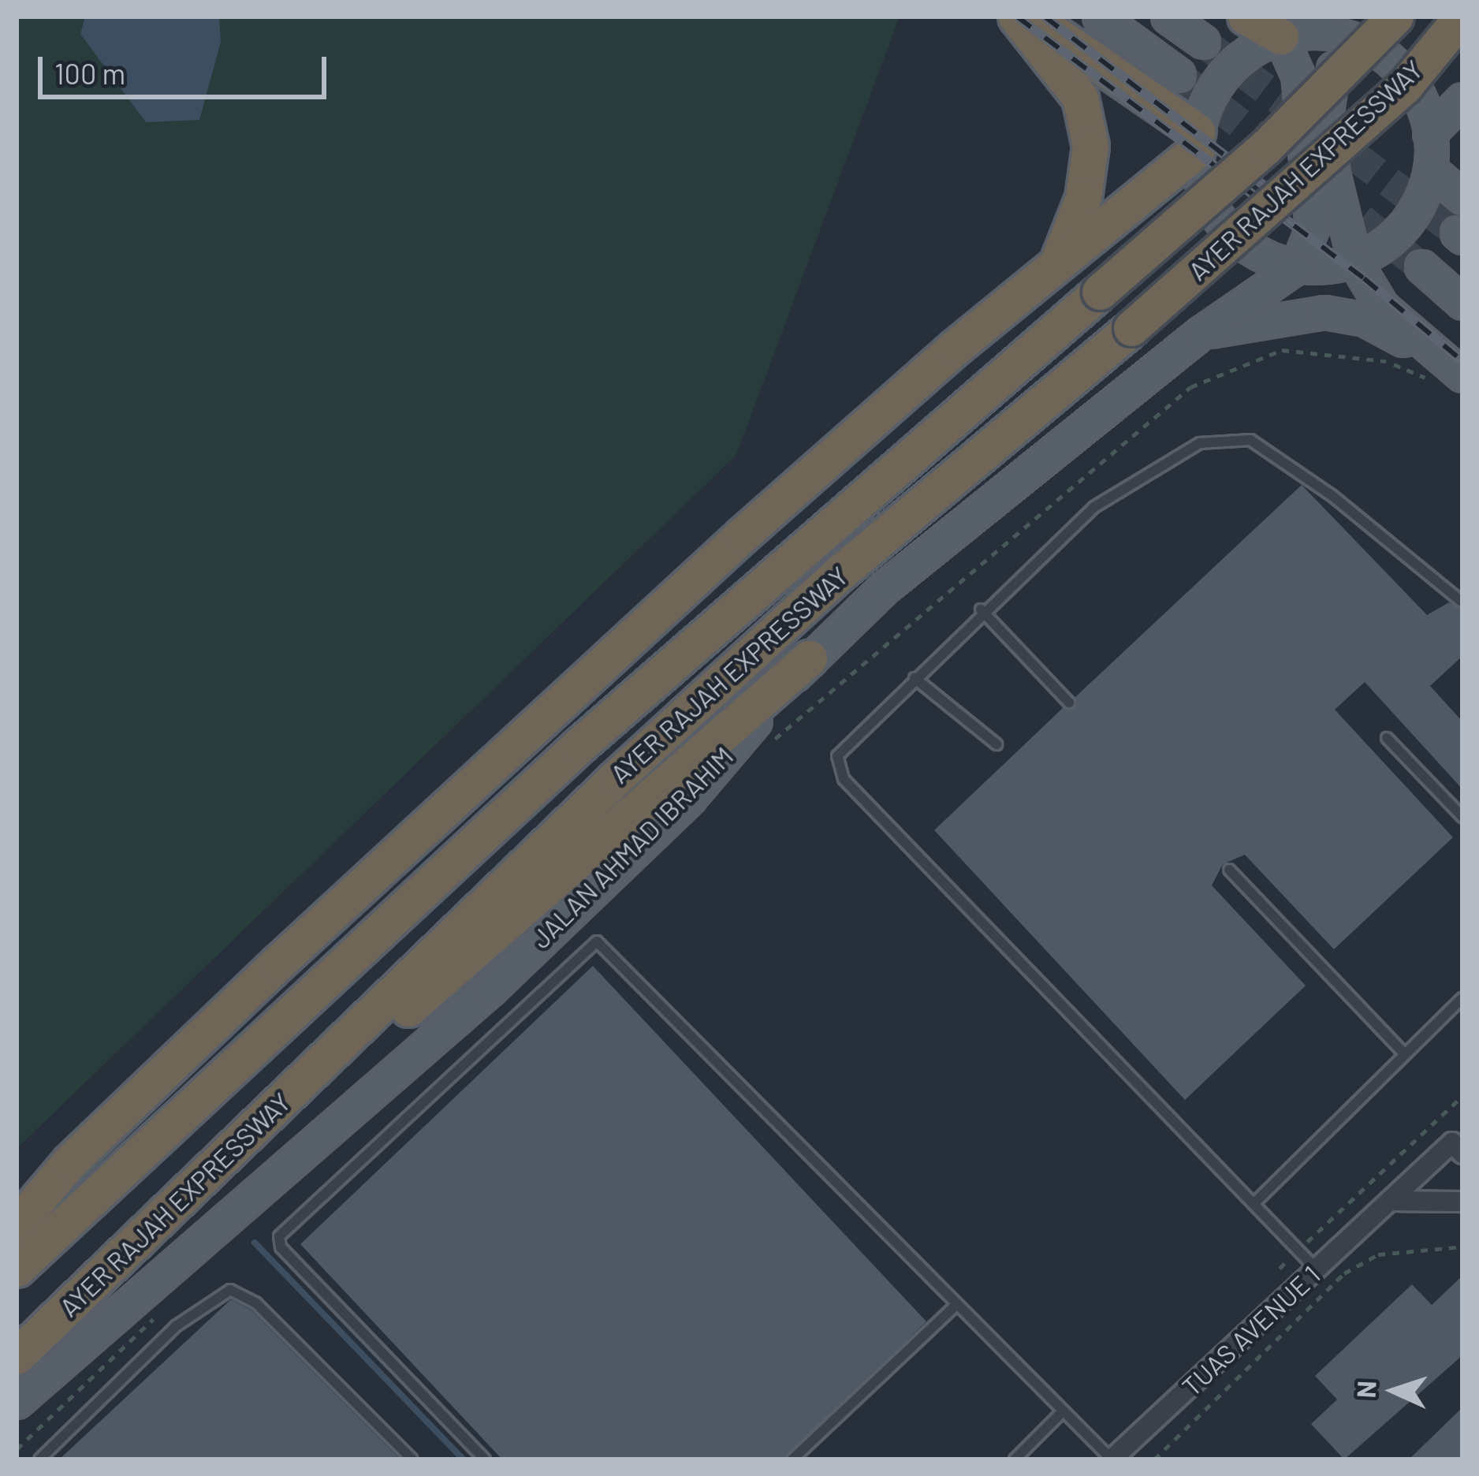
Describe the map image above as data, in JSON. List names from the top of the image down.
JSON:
{
  "streets": {
    "highway": ["AYER RAJAH EXPRESSWAY"],
    "main road": ["JALAN AHMAD IBRAHIM"],
    "street": ["TUAS AVENUE 1"]
  },
  "scale_bar": "100 m",
  "north": "left"
}
